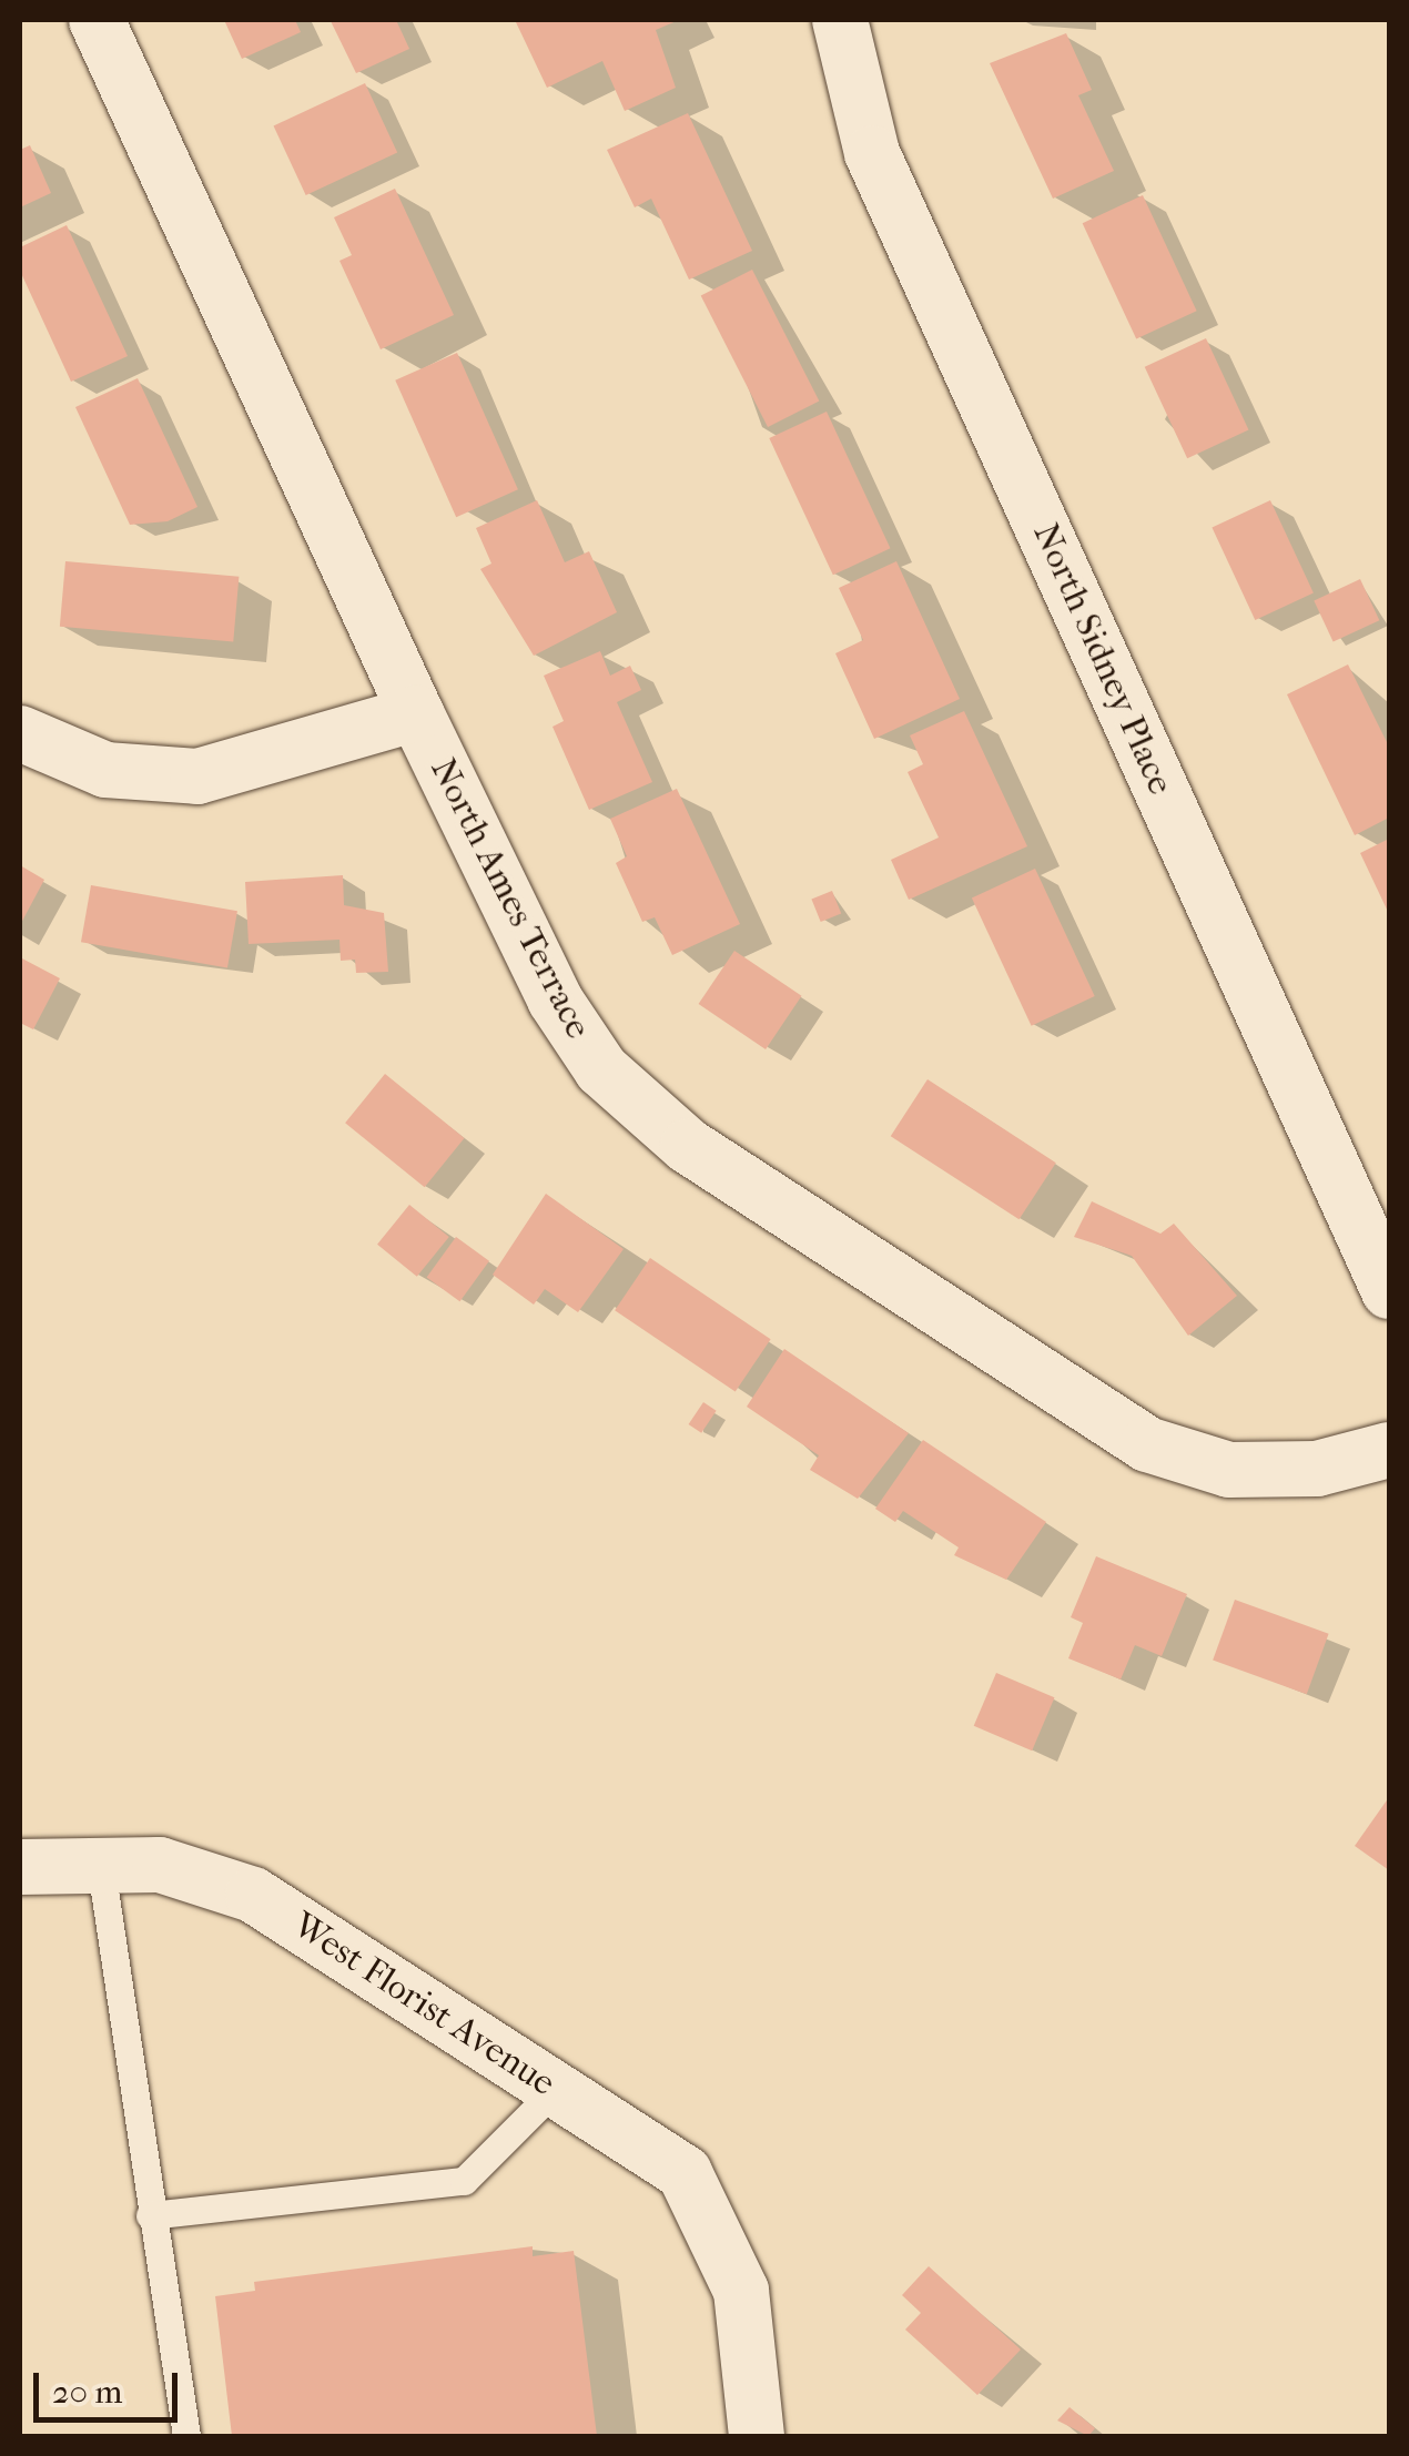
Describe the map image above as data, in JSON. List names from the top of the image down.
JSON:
{
  "streets": {
    "street": ["North Sidney Place", "North Ames Terrace", "West Florist Avenue"]
  },
  "scale_bar": "20 m"
}
